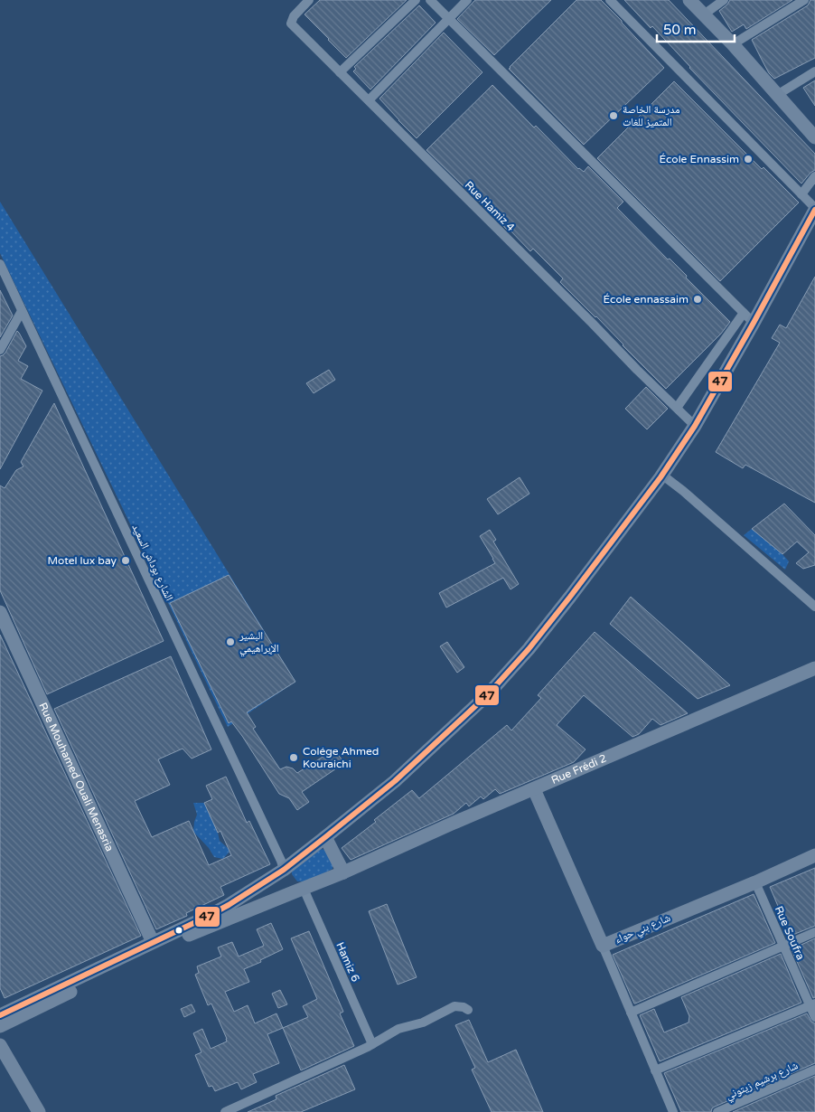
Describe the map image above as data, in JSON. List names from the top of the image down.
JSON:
{
  "streets": {
    "main road": ["Rue Frédi 2", "Rue Mouhamed Ouali Menasria", "شارع بني حواء"],
    "street": [
      "Rue Hamiz 4",
      "الشارع بوداش السعيد",
      "Rue Soufra",
      "Hamiz 6",
      "شارع برشيم زيتوني"
    ]
  },
  "crossings": [
    ["Rue Frédi 2", "شارع بني حواء"],
    ["Rue Frédi 2", "Hamiz 6"],
    ["شارع بني حواء", "Rue Soufra"]
  ],
  "places": [
    "مدرسة الخاصة المتميز للغات",
    "École Ennassim",
    "École ennassaim",
    "Motel lux bay",
    "البشير الإبراهيمي",
    "Colége Ahmed Kouraichi"
  ],
  "lines": ["transit line 47"],
  "scale_bar": "50 m"
}
